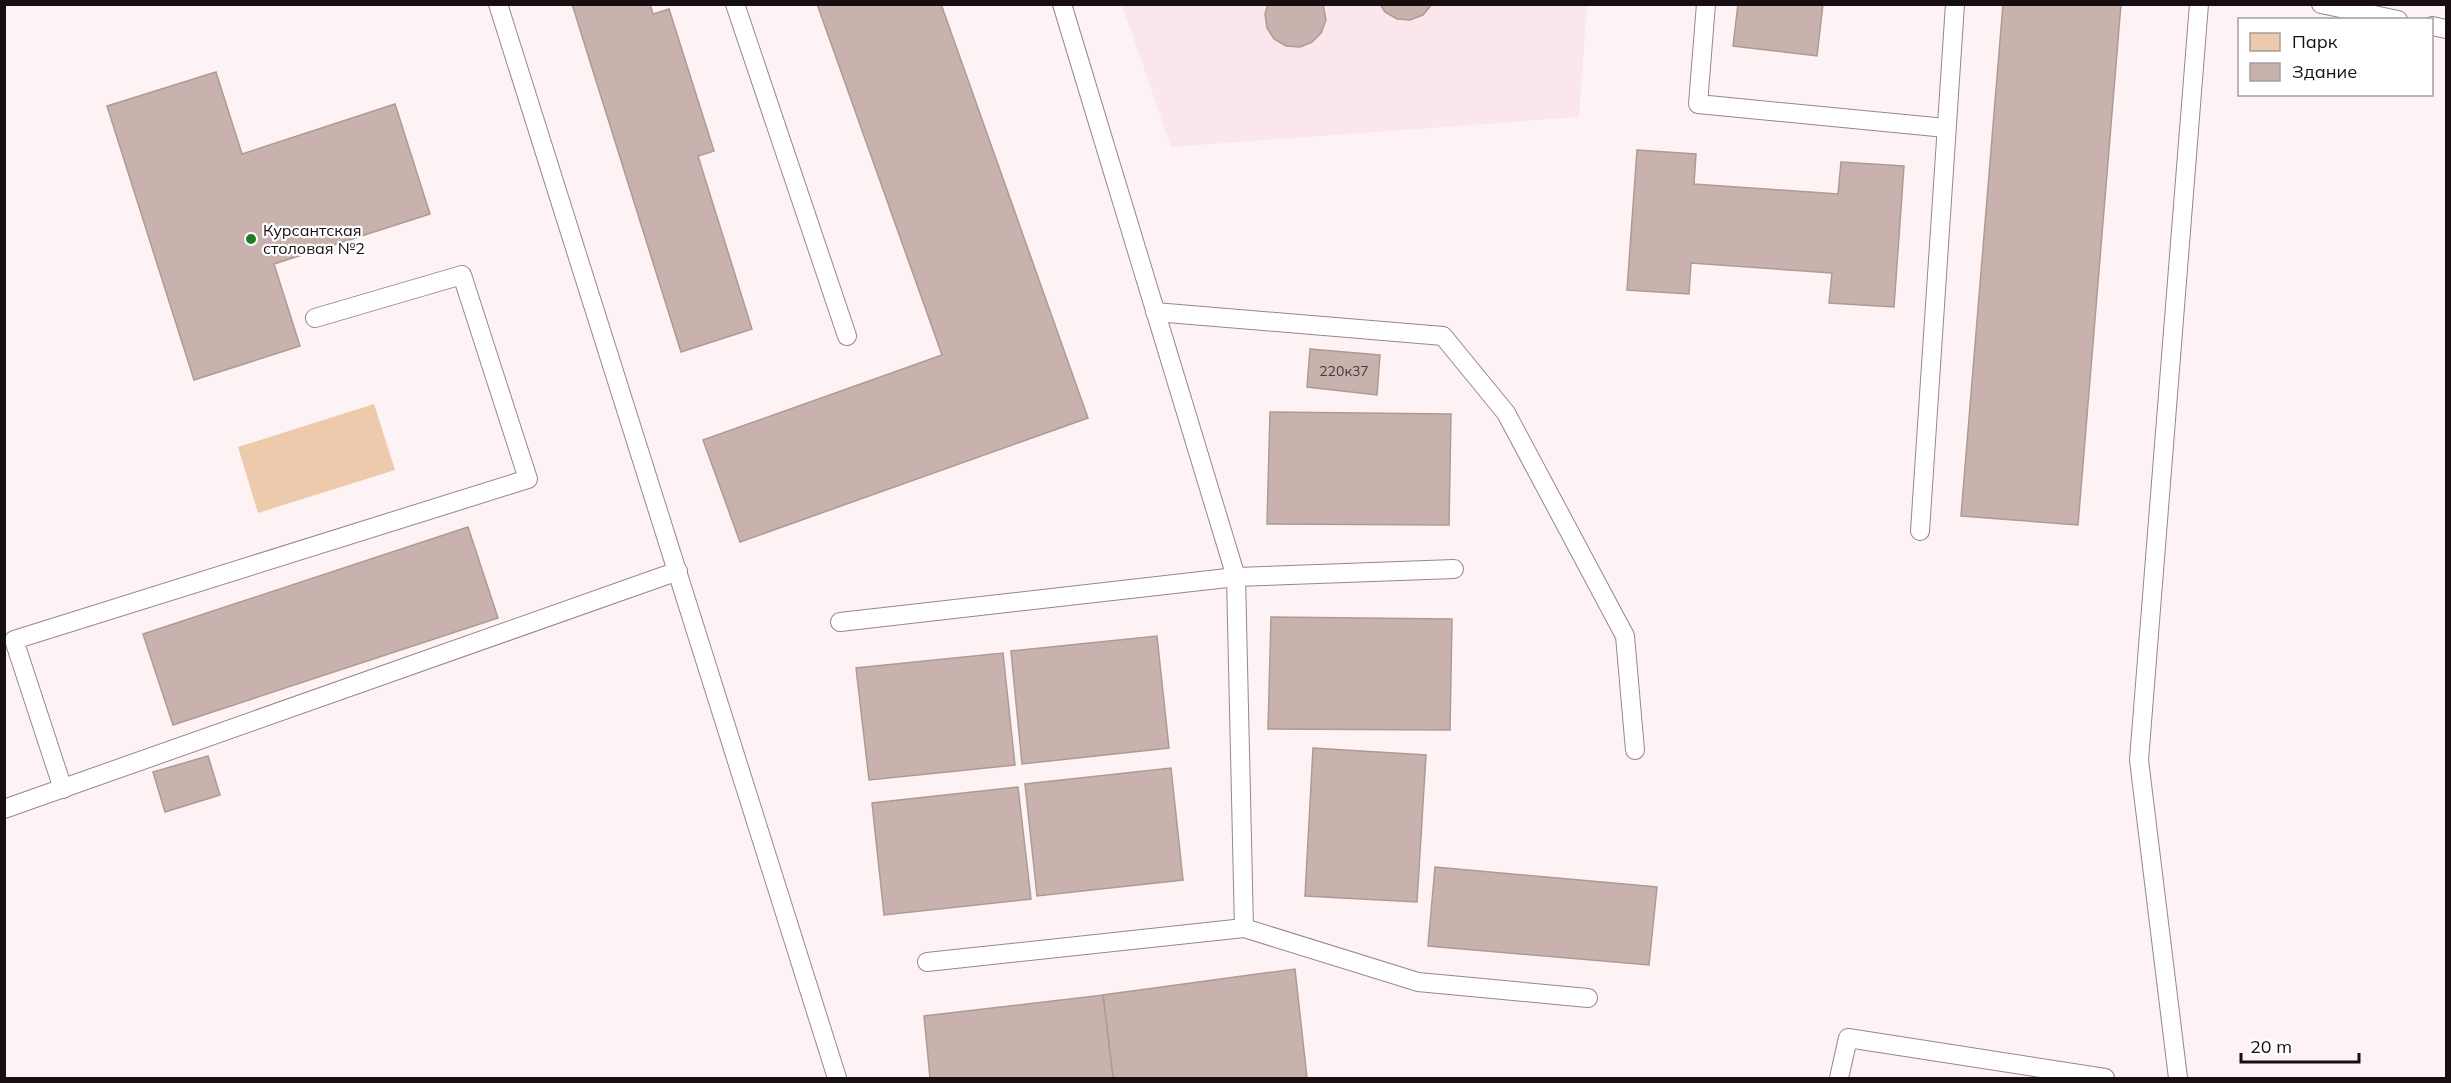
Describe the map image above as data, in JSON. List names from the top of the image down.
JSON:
{
  "places": ["Курсантская столовая №2"],
  "house_numbers": ["220к37"],
  "legend": ["Парк", "Здание"],
  "scale_bar": "20 m"
}
